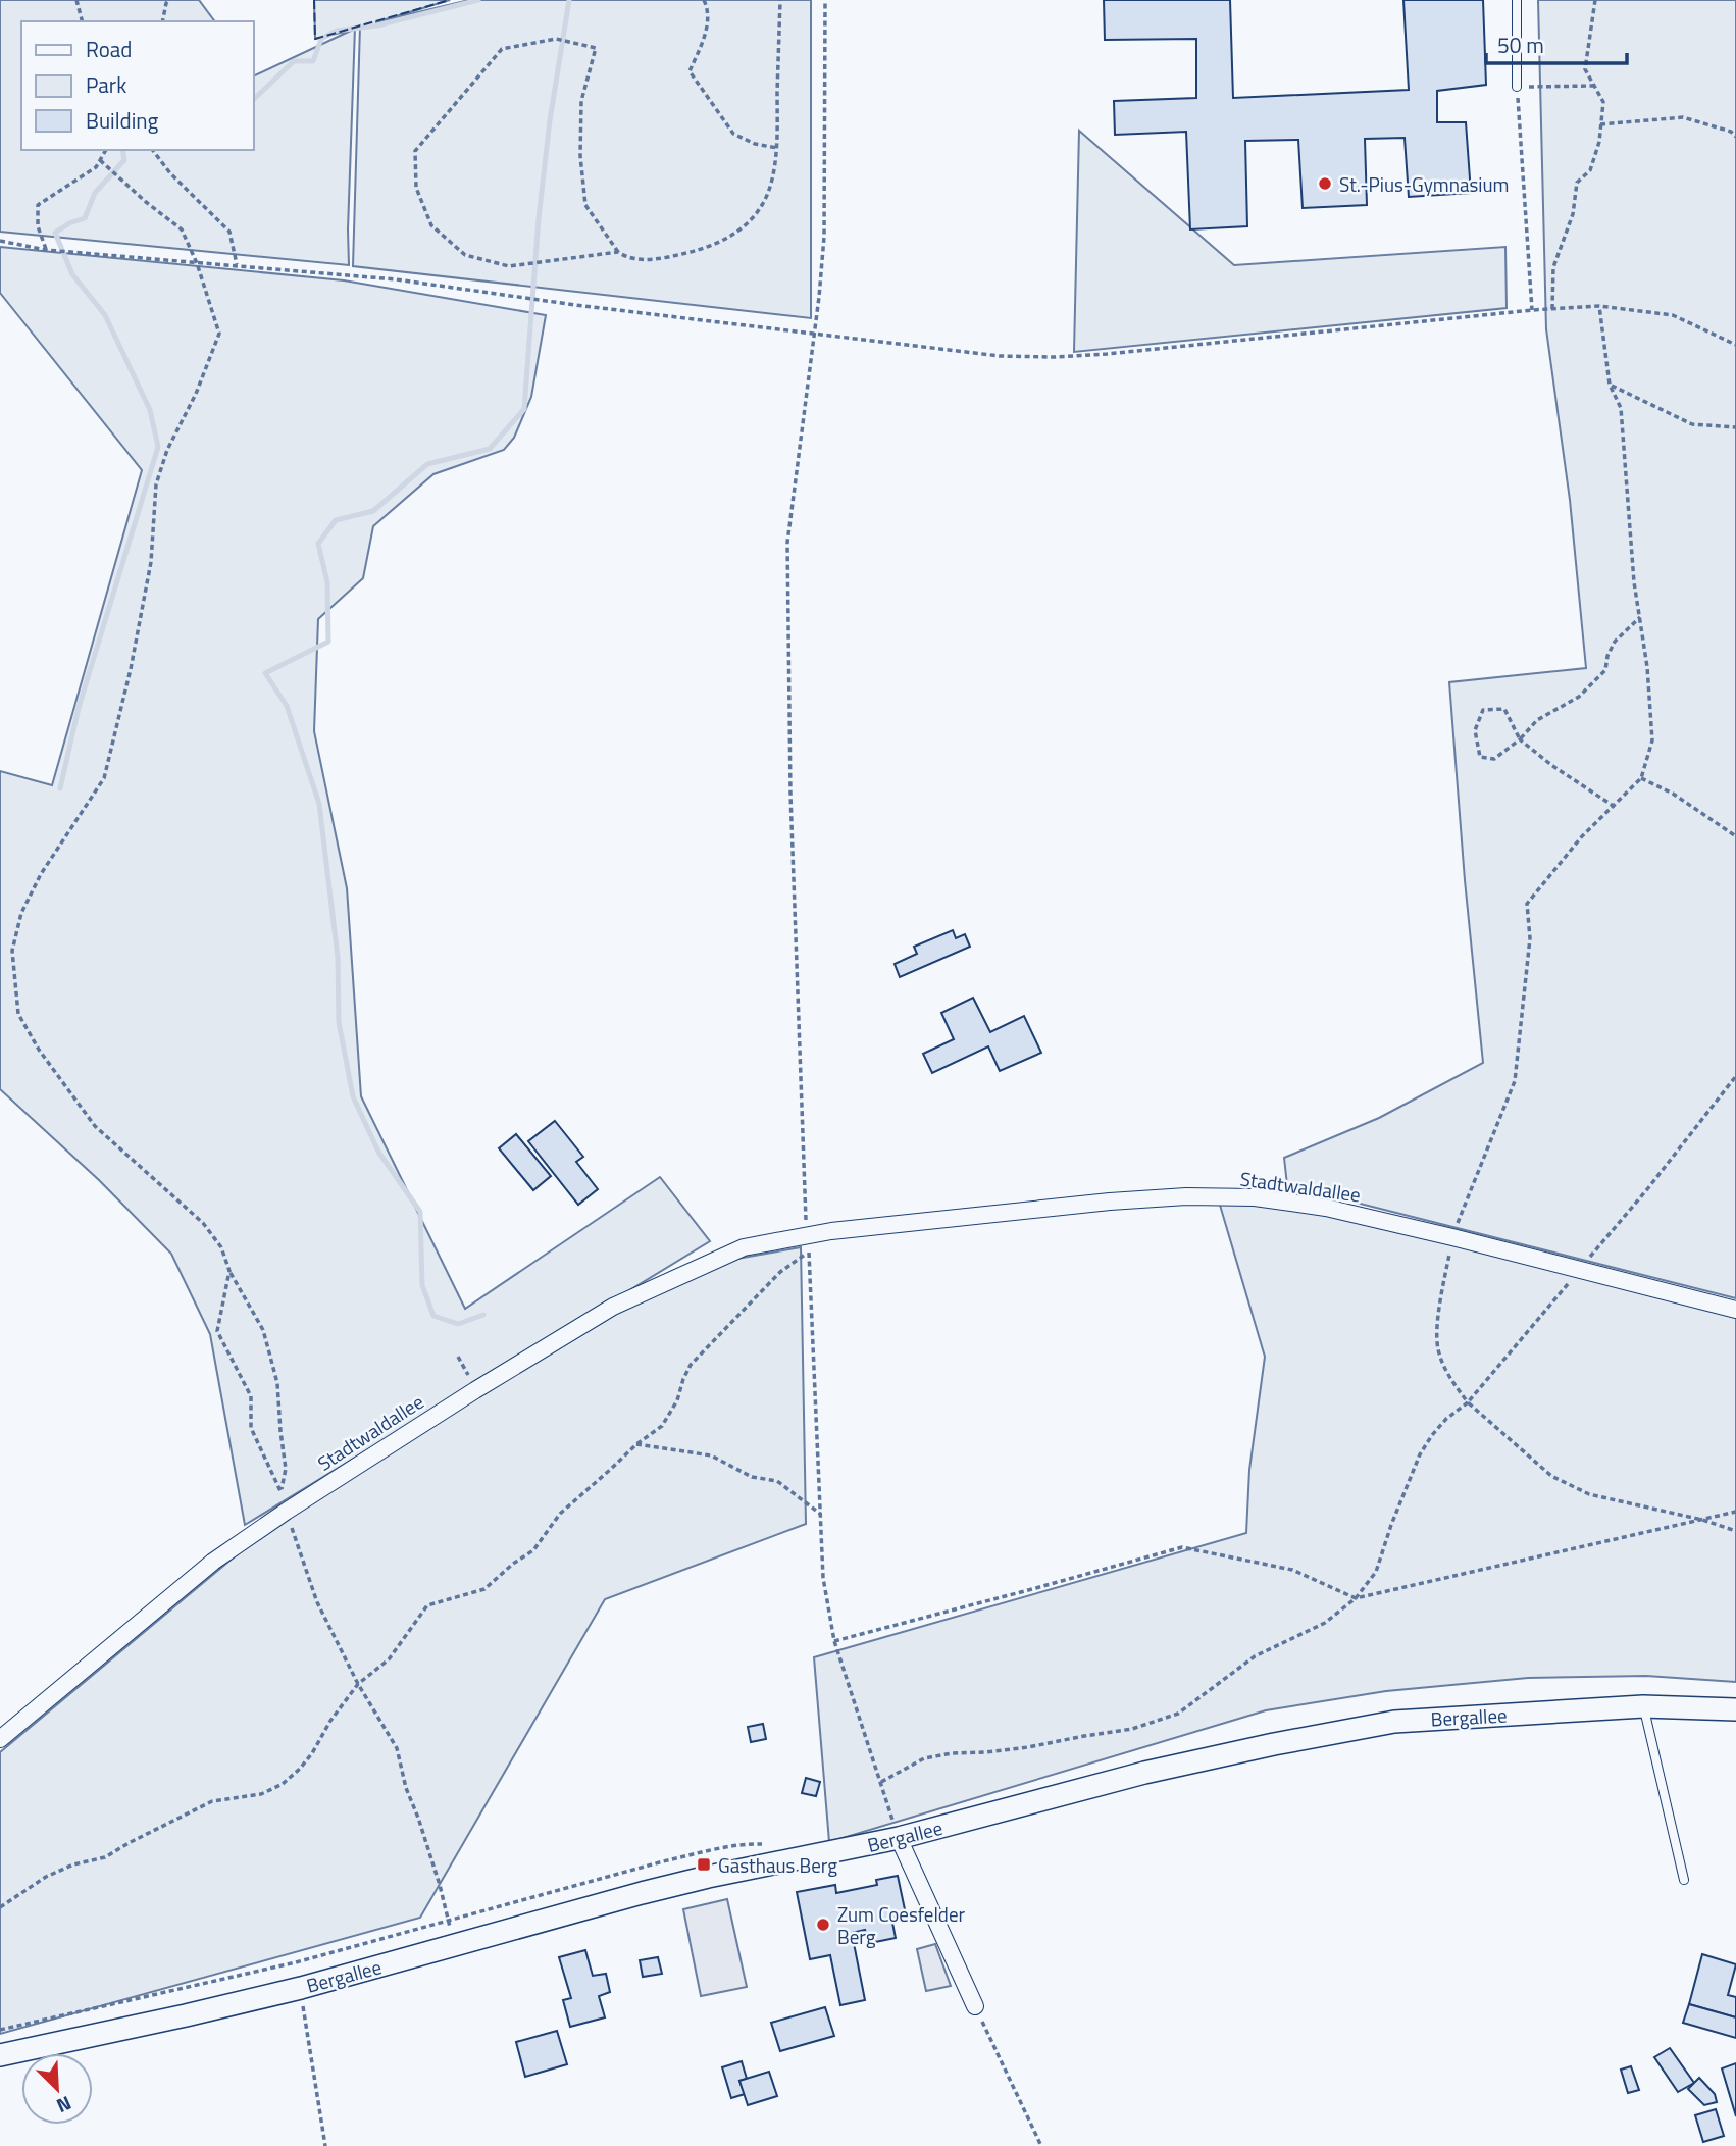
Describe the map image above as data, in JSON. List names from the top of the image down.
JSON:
{
  "streets": {
    "street": ["Stadtwaldallee", "Bergallee"]
  },
  "places": {
    "other": ["St.-Pius-Gymnasium", "Zum Coesfelder Berg"],
    "transit": ["Gasthaus Berg"]
  },
  "legend": ["Road", "Park", "Building"],
  "scale_bar": "50 m",
  "north": "bottom right"
}
